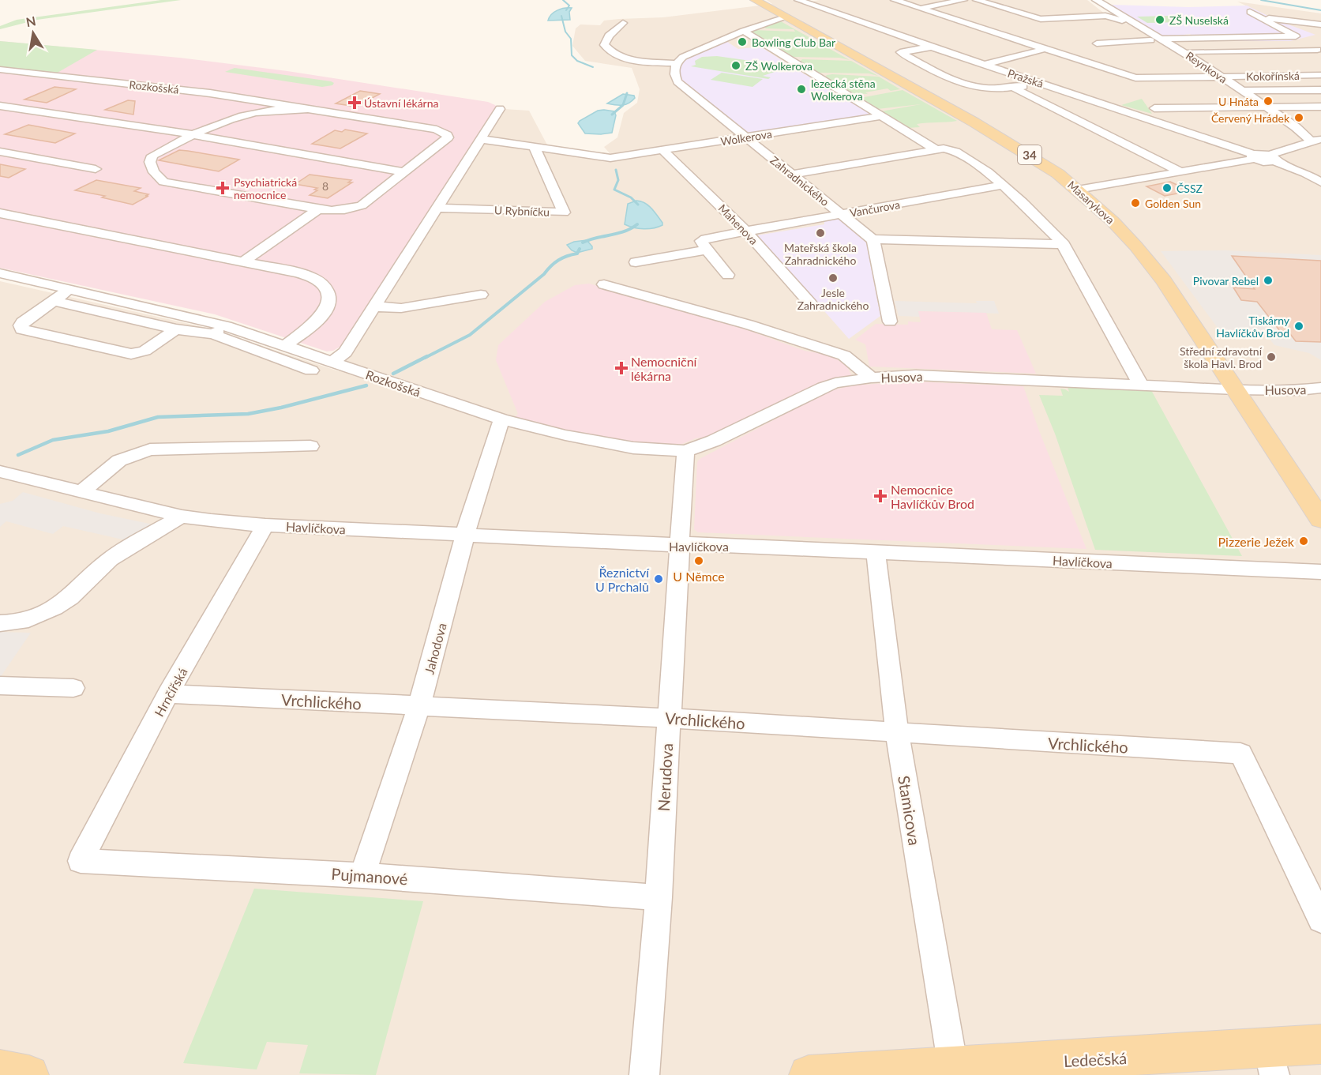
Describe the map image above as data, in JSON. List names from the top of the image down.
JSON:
{
  "streets": {
    "main road": ["34", "Masarykova", "Ledečská"],
    "street": [
      "Reynkova",
      "Kokořínská",
      "Pražská",
      "Rozkošská",
      "Wolkerova",
      "Zahradnického",
      "Vančurova",
      "U Rybníčku",
      "Mahenova",
      "Husova",
      "Havlíčkova",
      "Jahodova",
      "Hrnčířská",
      "Vrchlického",
      "Nerudova",
      "Stamicova",
      "Pujmanové"
    ]
  },
  "crossings": [
    ["Reynkova", "Kokořínská"],
    ["Rozkošská", "Husova"],
    ["Rozkošská", "Jahodova"],
    ["Wolkerova", "Zahradnického"],
    ["Wolkerova", "U Rybníčku"],
    ["Wolkerova", "Mahenova"],
    ["Zahradnického", "Vančurova"],
    ["Masarykova", "Husova"],
    ["Vančurova", "Mahenova"],
    ["Husova", "Jahodova"],
    ["Husova", "Nerudova"],
    ["Havlíčkova", "Jahodova"],
    ["Havlíčkova", "Hrnčířská"],
    ["Havlíčkova", "Nerudova"],
    ["Havlíčkova", "Stamicova"],
    ["Jahodova", "Vrchlického"],
    ["Jahodova", "Pujmanové"],
    ["Hrnčířská", "Vrchlického"],
    ["Hrnčířská", "Pujmanové"],
    ["Vrchlického", "Nerudova"],
    ["Vrchlického", "Stamicova"],
    ["Nerudova", "Pujmanové"],
    ["Stamicova", "Ledečská"]
  ],
  "places": {
    "other": [
      "ZŠ Nuselská",
      "Bowling Club Bar",
      "ZŠ Wolkerova",
      "lezecká stěna Wolkerova",
      "U Hnáta",
      "Červený Hrádek",
      "ČSSZ",
      "Golden Sun",
      "Mateřská škola Zahradnického",
      "Jesle Zahradnického",
      "Pivovar Rebel",
      "Tiskárny Havlíčkův Brod",
      "Střední zdravotní škola Havl. Brod",
      "Pizzerie Ježek",
      "U Němce",
      "Řeznictví U Prchalů"
    ],
    "health": [
      "Ústavní lékárna",
      "Psychiatrická nemocnice",
      "Nemocniční lékárna",
      "Nemocnice Havlíčkův Brod"
    ]
  },
  "house_numbers": ["8"],
  "north": "top"
}
